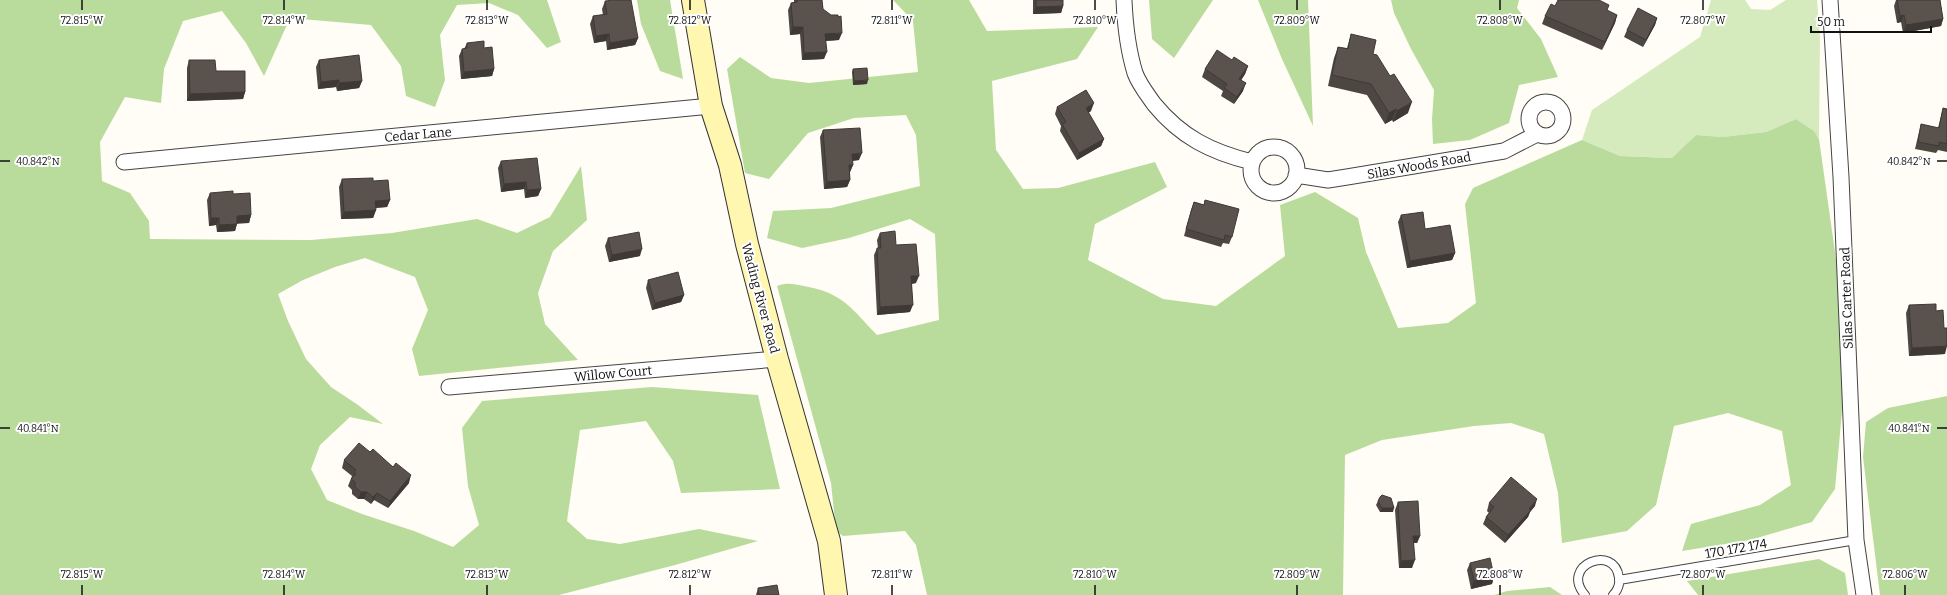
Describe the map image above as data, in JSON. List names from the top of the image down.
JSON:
{
  "streets": {
    "main road": ["Wading River Road"],
    "street": [
      "Cedar Lane",
      "Silas Woods Road",
      "Silas Carter Road",
      "Willow Court"
    ],
    "lane": ["170 172 174"]
  },
  "crossings": [
    ["Cedar Lane", "Wading River Road"],
    ["Wading River Road", "Willow Court"],
    ["Silas Carter Road", "170 172 174"]
  ],
  "scale_bar": "50 m",
  "coordinates": [
    "72.815°W",
    "72.814°W",
    "72.813°W",
    "72.812°W",
    "72.811°W",
    "72.810°W",
    "72.809°W",
    "72.808°W",
    "72.807°W",
    "40.842°N",
    "40.841°N",
    "72.806°W"
  ]
}
